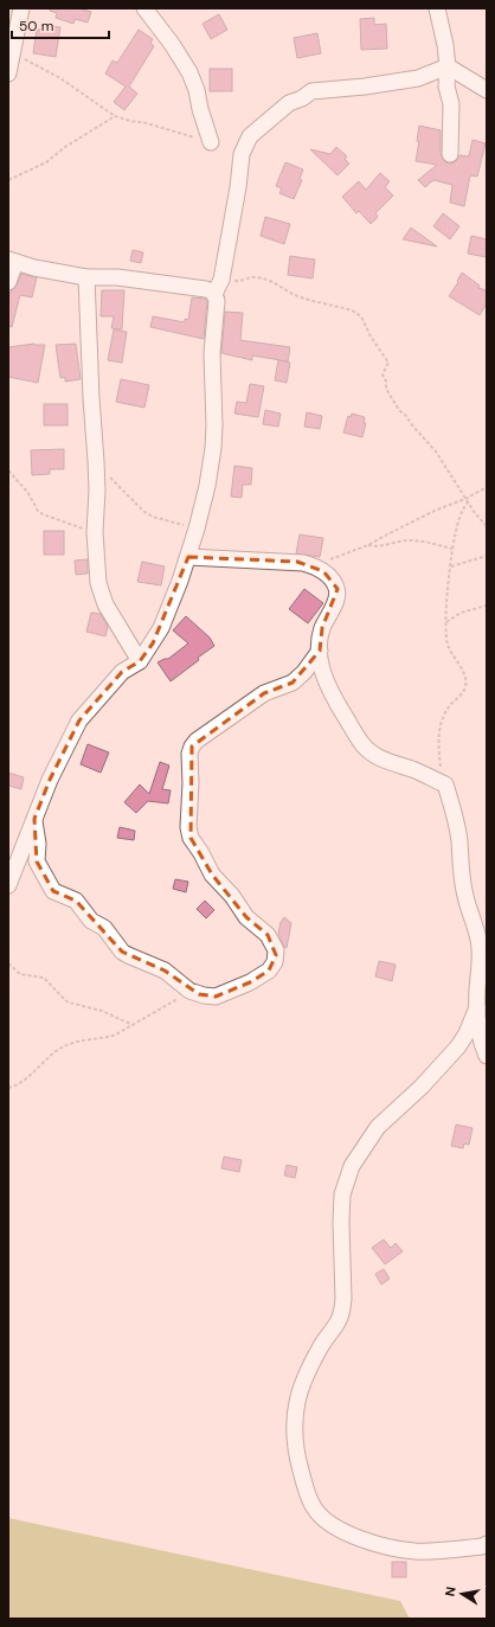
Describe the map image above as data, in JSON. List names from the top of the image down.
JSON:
{
  "scale_bar": "50 m",
  "north": "left"
}
